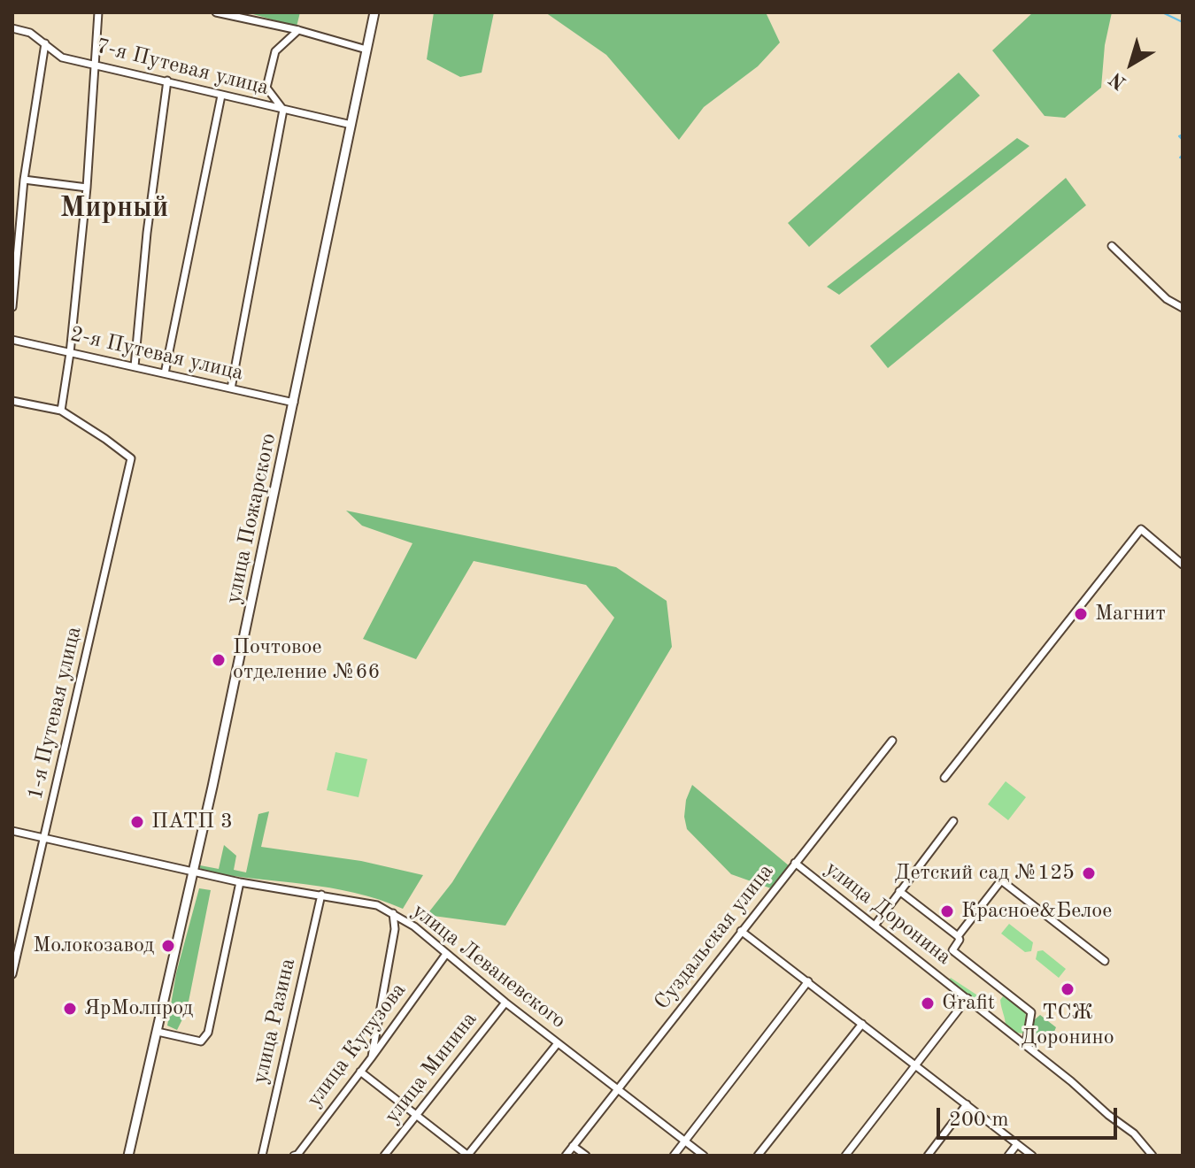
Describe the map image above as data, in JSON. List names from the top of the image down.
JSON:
{
  "streets": {
    "street": [
      "7-я Путевая улица",
      "2-я Путевая улица",
      "улица Пожарского",
      "1-я Путевая улица",
      "улица Доронина",
      "Суздальская улица",
      "улица Леваневского",
      "улица Разина",
      "улица Кутузова",
      "улица Минина"
    ]
  },
  "crossings": [
    ["7-я Путевая улица", "улица Пожарского"],
    ["2-я Путевая улица", "улица Пожарского"],
    ["улица Пожарского", "улица Леваневского"],
    ["1-я Путевая улица", "улица Леваневского"],
    ["улица Доронина", "Суздальская улица"],
    ["Суздальская улица", "улица Леваневского"],
    ["улица Леваневского", "улица Разина"],
    ["улица Леваневского", "улица Кутузова"],
    ["улица Леваневского", "улица Минина"]
  ],
  "districts": ["Мирный"],
  "places": [
    "Магнит",
    "Почтовое отделение №66",
    "ПАТП 3",
    "Детский сад №125",
    "Красное&Белое",
    "Молокозавод",
    "ТСЖ Доронино",
    "Grafit",
    "ЯрМолпрод"
  ],
  "scale_bar": "200 m",
  "north": "bottom left"
}
